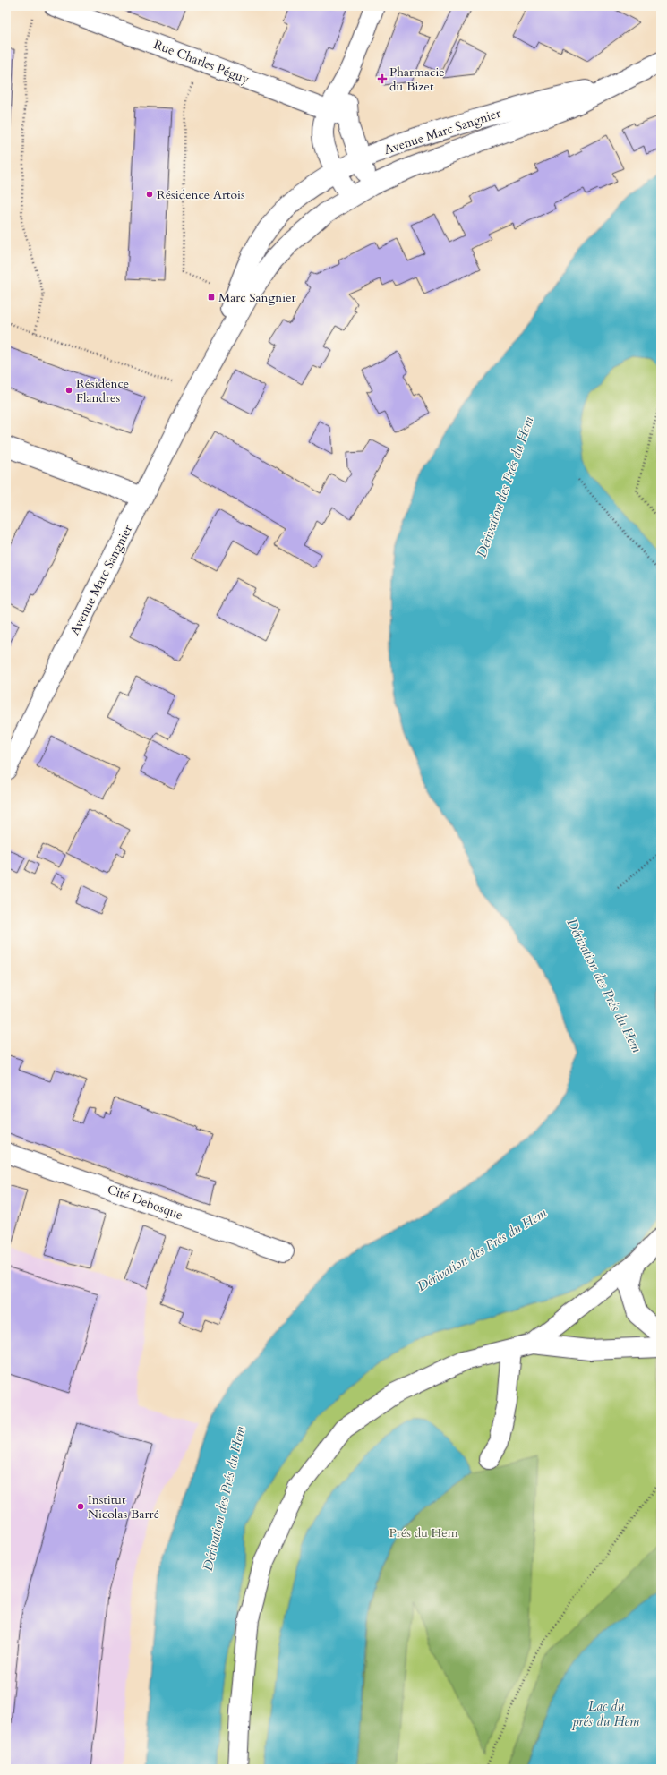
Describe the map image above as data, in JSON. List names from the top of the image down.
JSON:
{
  "streets": {
    "street": ["Rue Charles Péguy", "Avenue Marc Sangnier", "Cité Debosque"]
  },
  "water": ["Dérivation des Prés du Hem", "Lac du prés du Hem"],
  "parks": ["Prés du Hem"],
  "places": {
    "health": ["Pharmacie du Bizet"],
    "other": ["Résidence Artois", "Résidence Flandres", "Institut Nicolas Barré"],
    "transit": ["Marc Sangnier"]
  }
}
